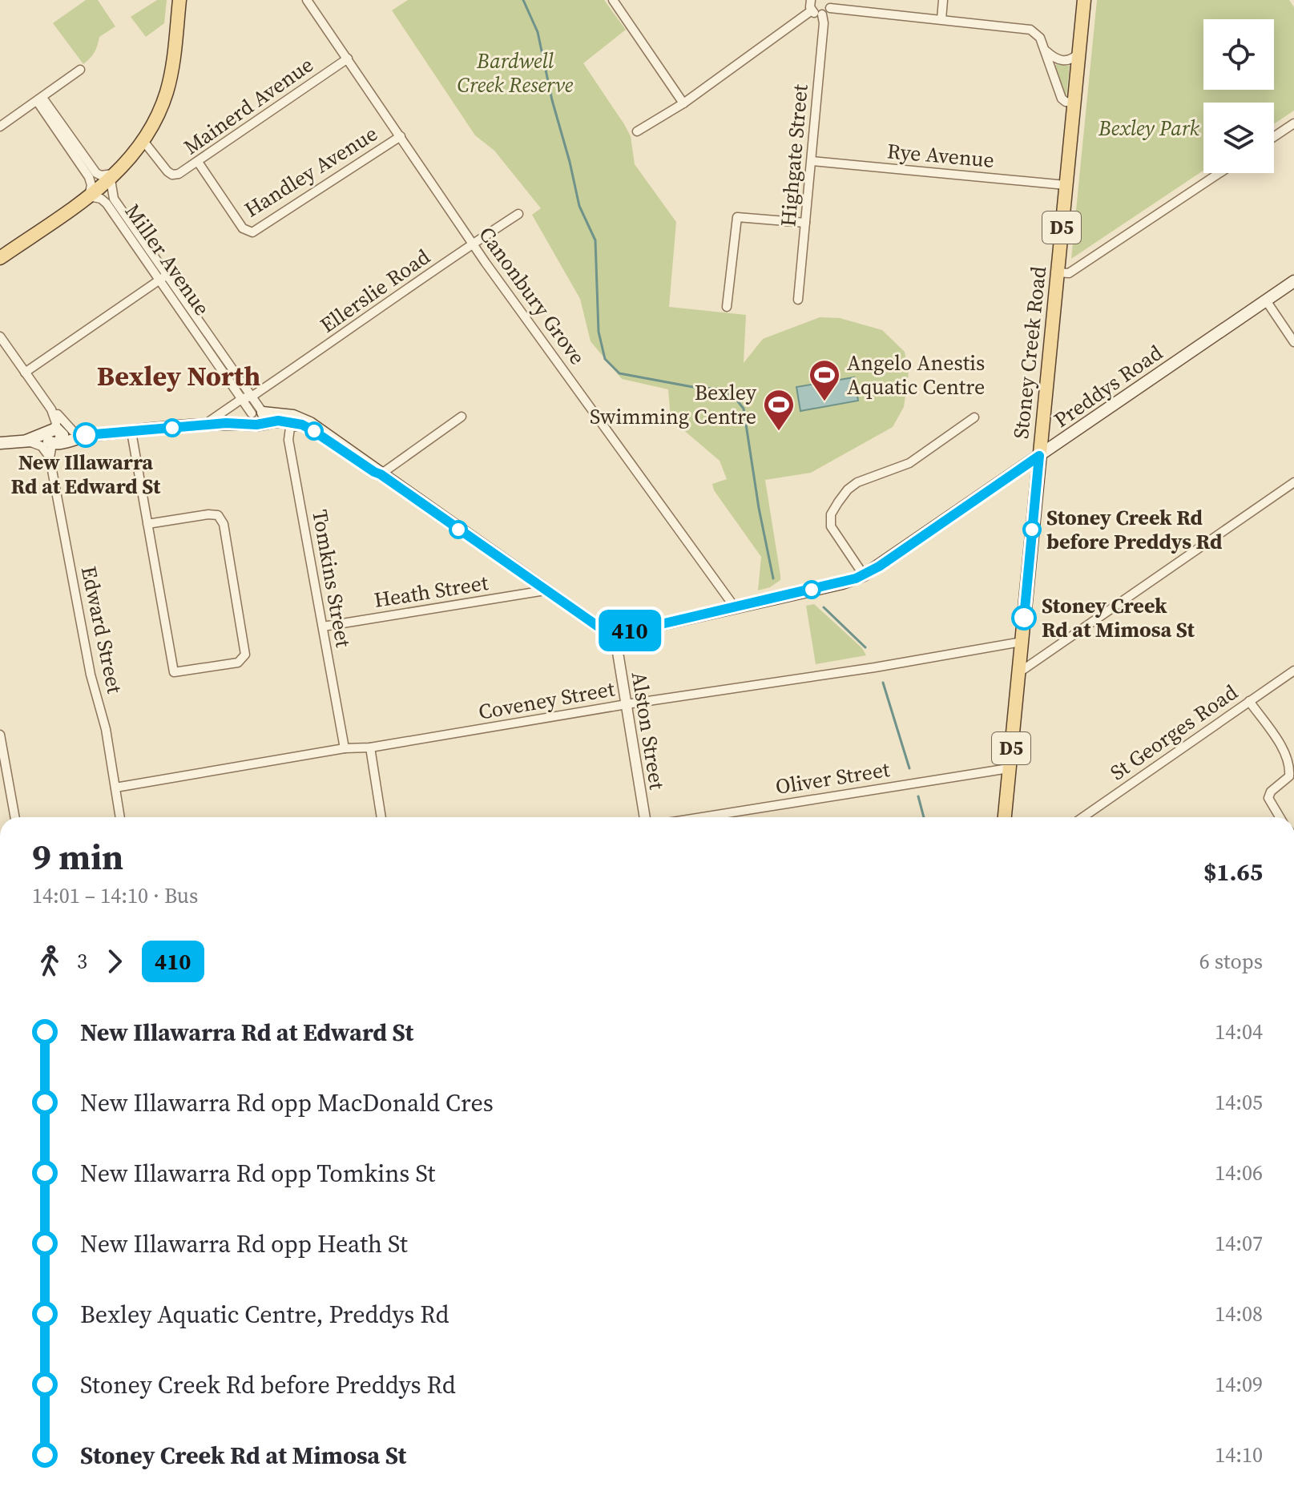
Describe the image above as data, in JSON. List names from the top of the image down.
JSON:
{
  "streets": {
    "main road": ["D5", "Stoney Creek Road", "Preddys Road"],
    "street": [
      "Mainerd Avenue",
      "Highgate Street",
      "Rye Avenue",
      "Handley Avenue",
      "Miller Avenue",
      "Ellerslie Road",
      "Canonbury Grove",
      "Tomkins Street",
      "Heath Street",
      "Edward Street",
      "Coveney Street",
      "Alston Street",
      "St Georges Road",
      "Oliver Street"
    ]
  },
  "crossings": [
    ["Mainerd Avenue", "Handley Avenue"],
    ["Mainerd Avenue", "Canonbury Grove"],
    ["Highgate Street", "Rye Avenue"],
    ["Rye Avenue", "Stoney Creek Road"],
    ["Handley Avenue", "Canonbury Grove"],
    ["Miller Avenue", "Ellerslie Road"],
    ["Ellerslie Road", "Canonbury Grove"],
    ["Canonbury Grove", "Preddys Road"],
    ["Stoney Creek Road", "Preddys Road"],
    ["Stoney Creek Road", "Coveney Street"],
    ["Stoney Creek Road", "Oliver Street"],
    ["Preddys Road", "Heath Street"],
    ["Preddys Road", "Alston Street"],
    ["Tomkins Street", "Heath Street"],
    ["Tomkins Street", "Coveney Street"],
    ["Edward Street", "Coveney Street"],
    ["Coveney Street", "Alston Street"]
  ],
  "districts": ["Bexley North"],
  "parks": ["Bardwell Creek Reserve", "Bexley Park"],
  "places": {
    "sports": ["Angelo Anestis Aquatic Centre", "Bexley Swimming Centre"],
    "other": ["New Illawarra Rd at Edward St", "Stoney Creek Rd before Preddys Rd", "Stoney Creek Rd at Mimosa St"]
  },
  "lines": ["bus line 410"],
  "page": {
    "on_map": "410",
    "heading": ["9 min", "14:01 – 14:10 · Bus", "$1.65"],
    "legs": ["3", "410", "6 stops"],
    "list": [
      {
        "name": "New Illawarra Rd at Edward St",
        "value": "14:04"
      },
      {
        "name": "New Illawarra Rd opp MacDonald Cres",
        "value": "14:05"
      },
      {
        "name": "New Illawarra Rd opp Tomkins St",
        "value": "14:06"
      },
      {
        "name": "New Illawarra Rd opp Heath St",
        "value": "14:07"
      },
      {
        "name": "Bexley Aquatic Centre, Preddys Rd",
        "value": "14:08"
      },
      {
        "name": "Stoney Creek Rd before Preddys Rd",
        "value": "14:09"
      },
      {
        "name": "Stoney Creek Rd at Mimosa St",
        "value": "14:10"
      }
    ]
  }
}
